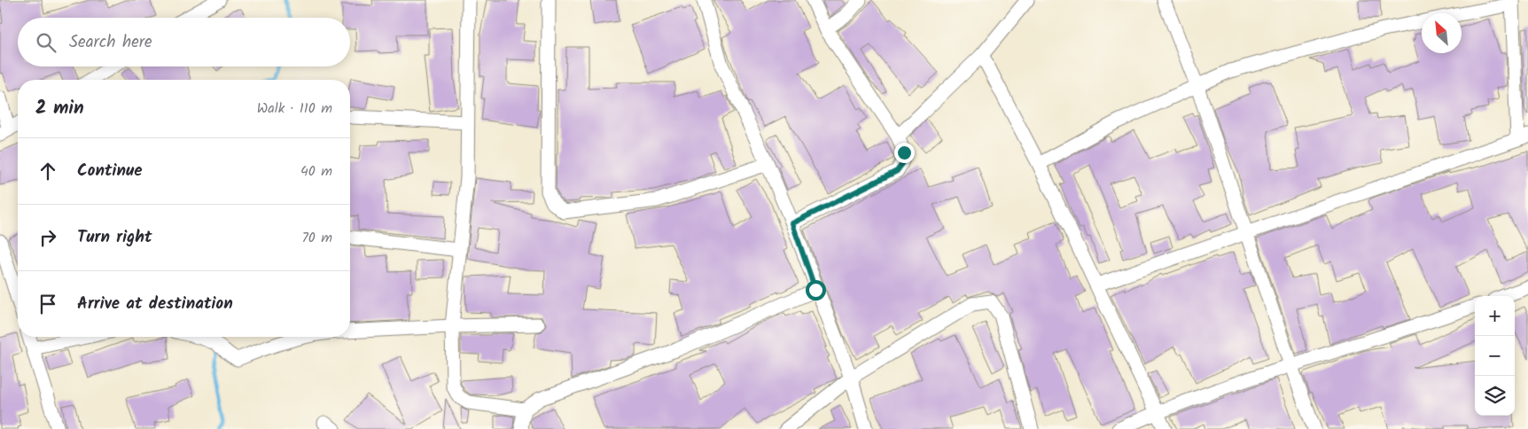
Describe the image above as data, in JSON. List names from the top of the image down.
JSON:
{
  "north": "top left",
  "page": {
    "search": "Search here",
    "heading": ["2 min", "Walk · 110 m"],
    "list": [
      ["Continue", "40 m"],
      ["Turn right", "70 m"],
      "Arrive at destination"
    ],
    "map_buttons": ["+", "−"]
  }
}
